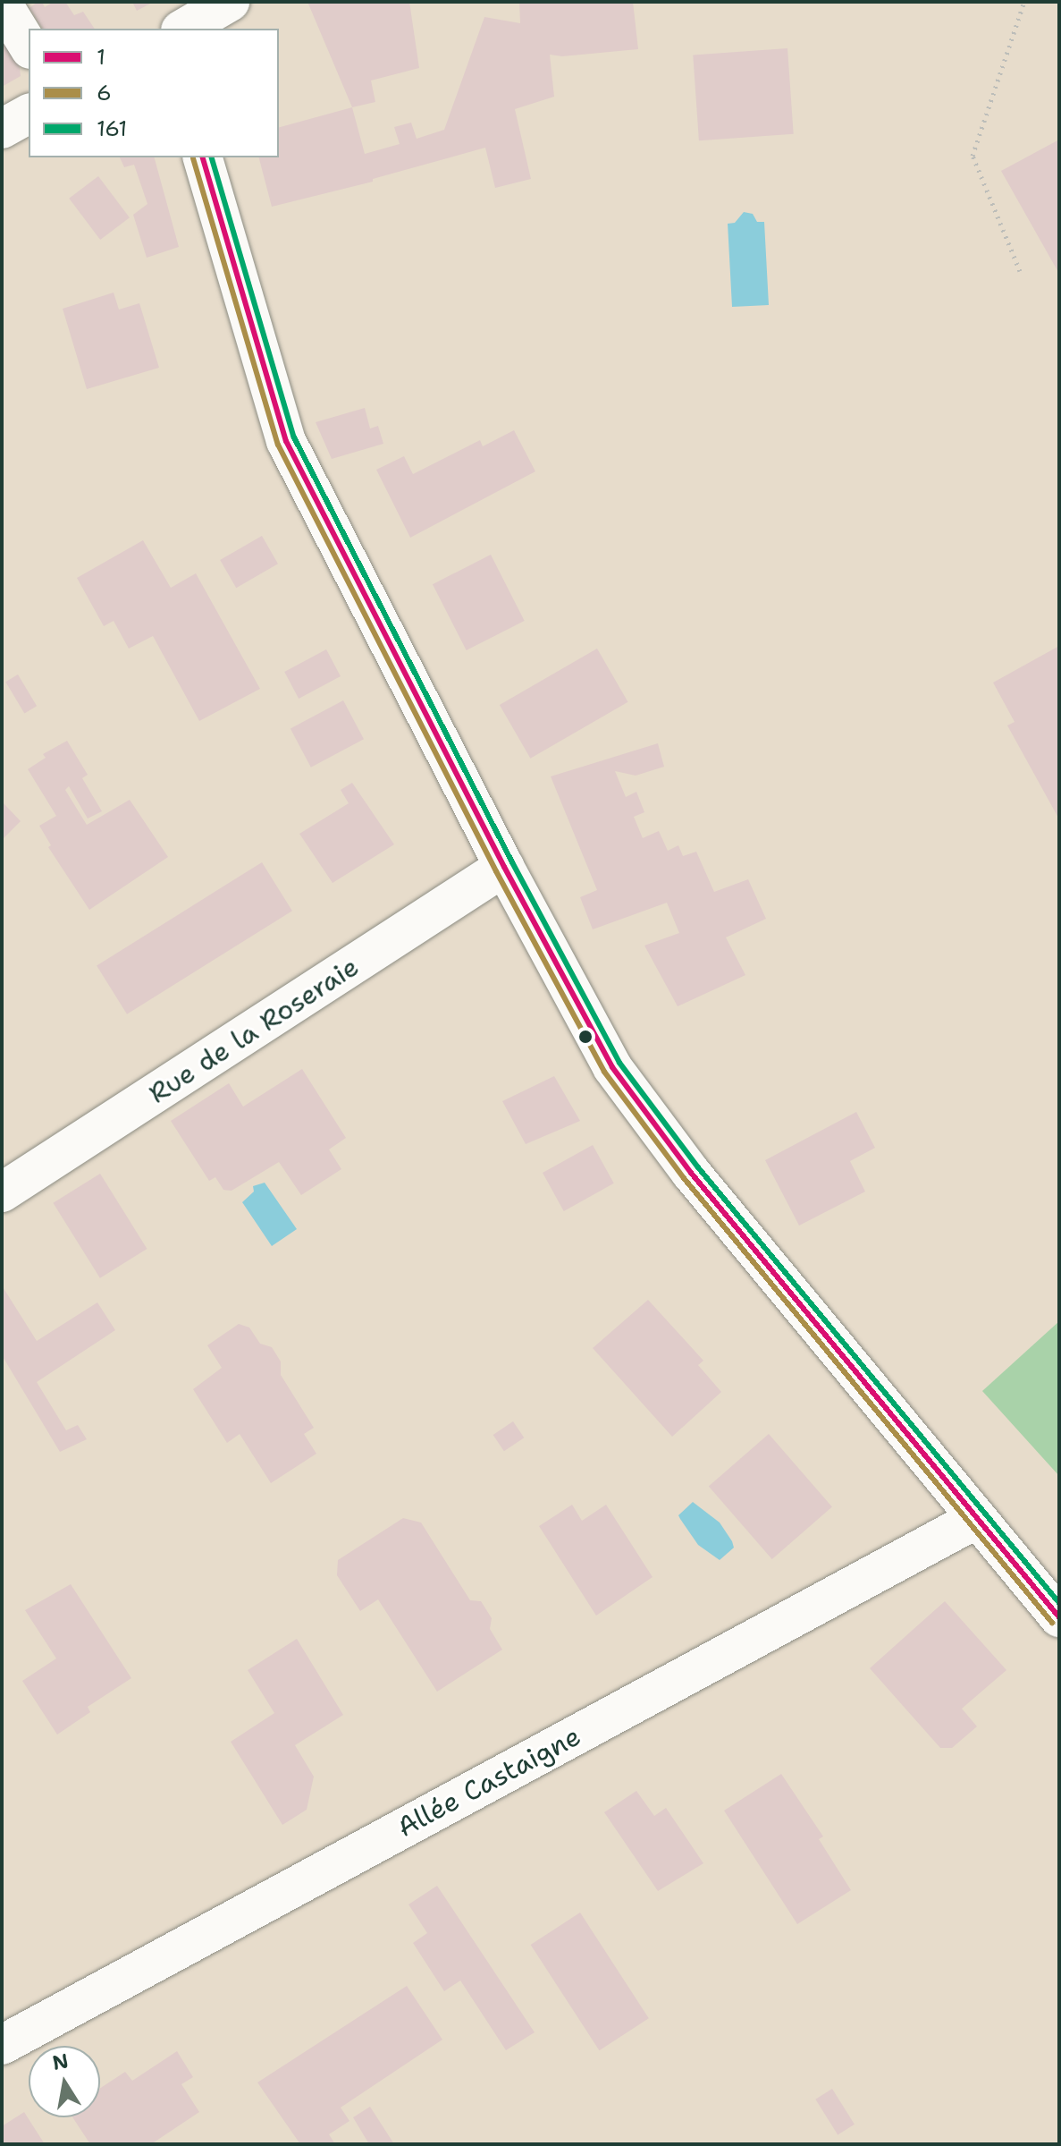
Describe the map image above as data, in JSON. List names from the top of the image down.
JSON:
{
  "streets": {
    "street": ["Rue de la Roseraie", "Allée Castaigne"]
  },
  "lines": ["transit line 1", "transit line 161", "transit line 6"],
  "legend": ["1", "6", "161"],
  "north": "top"
}
